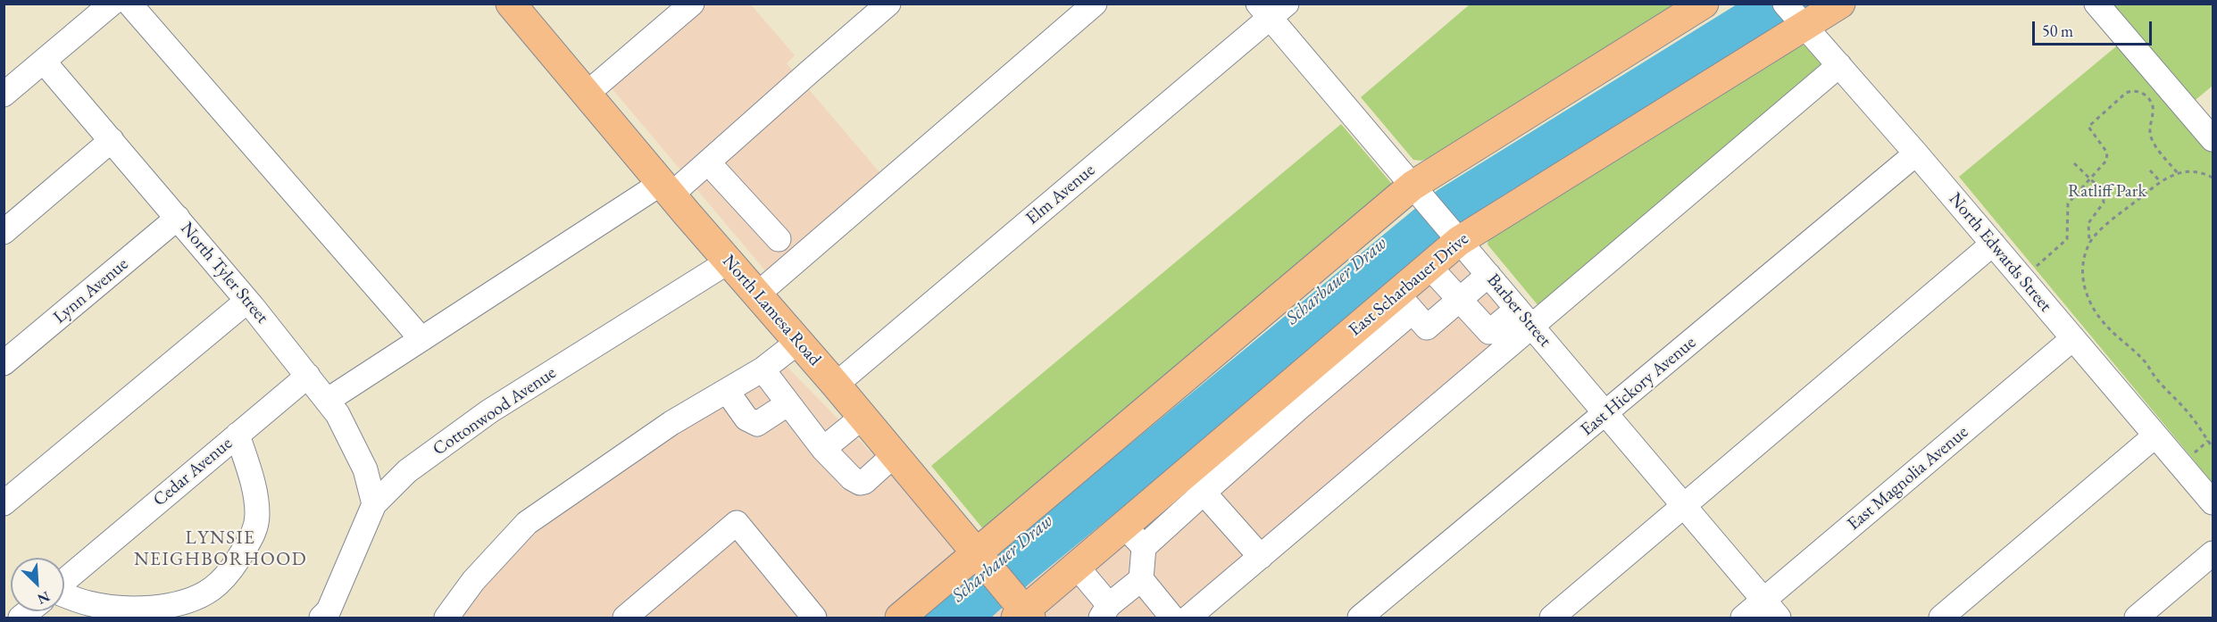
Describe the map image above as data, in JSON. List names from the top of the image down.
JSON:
{
  "streets": {
    "main road": ["East Scharbauer Drive", "North Lamesa Road"],
    "street": [
      "Elm Avenue",
      "North Edwards Street",
      "North Tyler Street",
      "Lynn Avenue",
      "Barber Street",
      "East Hickory Avenue",
      "Cottonwood Avenue",
      "Cedar Avenue",
      "East Magnolia Avenue"
    ]
  },
  "crossings": [
    ["Elm Avenue", "North Lamesa Road"],
    ["Elm Avenue", "Barber Street"],
    ["North Edwards Street", "East Scharbauer Drive"],
    ["North Edwards Street", "East Hickory Avenue"],
    ["North Edwards Street", "East Magnolia Avenue"],
    ["North Tyler Street", "Lynn Avenue"],
    ["North Tyler Street", "Cottonwood Avenue"],
    ["North Tyler Street", "Cedar Avenue"],
    ["East Scharbauer Drive", "North Lamesa Road"],
    ["East Scharbauer Drive", "Barber Street"],
    ["North Lamesa Road", "Cottonwood Avenue"],
    ["Barber Street", "East Hickory Avenue"],
    ["Barber Street", "East Magnolia Avenue"]
  ],
  "districts": ["LYNSIE NEIGHBORHOOD"],
  "water": ["Scharbauer Draw"],
  "parks": ["Ratliff Park"],
  "scale_bar": "50 m",
  "north": "bottom right"
}
